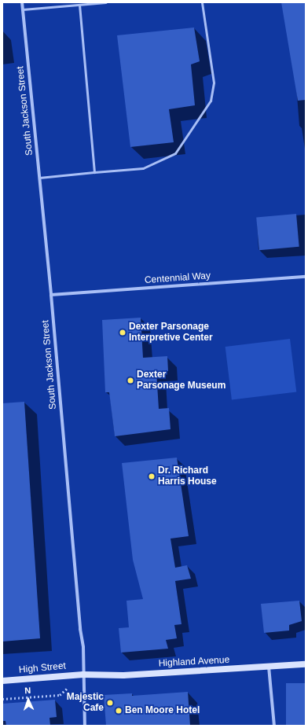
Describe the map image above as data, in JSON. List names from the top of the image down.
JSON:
{
  "streets": {
    "main road": ["Highland Avenue", "High Street"],
    "street": ["South Jackson Street", "Centennial Way"]
  },
  "crossings": [
    ["South Jackson Street", "Centennial Way"],
    ["South Jackson Street", "Highland Avenue"],
    ["South Jackson Street", "High Street"],
    ["Highland Avenue", "High Street"]
  ],
  "places": [
    "Dexter Parsonage Interpretive Center",
    "Dexter Parsonage Museum",
    "Dr. Richard Harris House",
    "Majestic Cafe",
    "Ben Moore Hotel"
  ],
  "north": "top"
}
